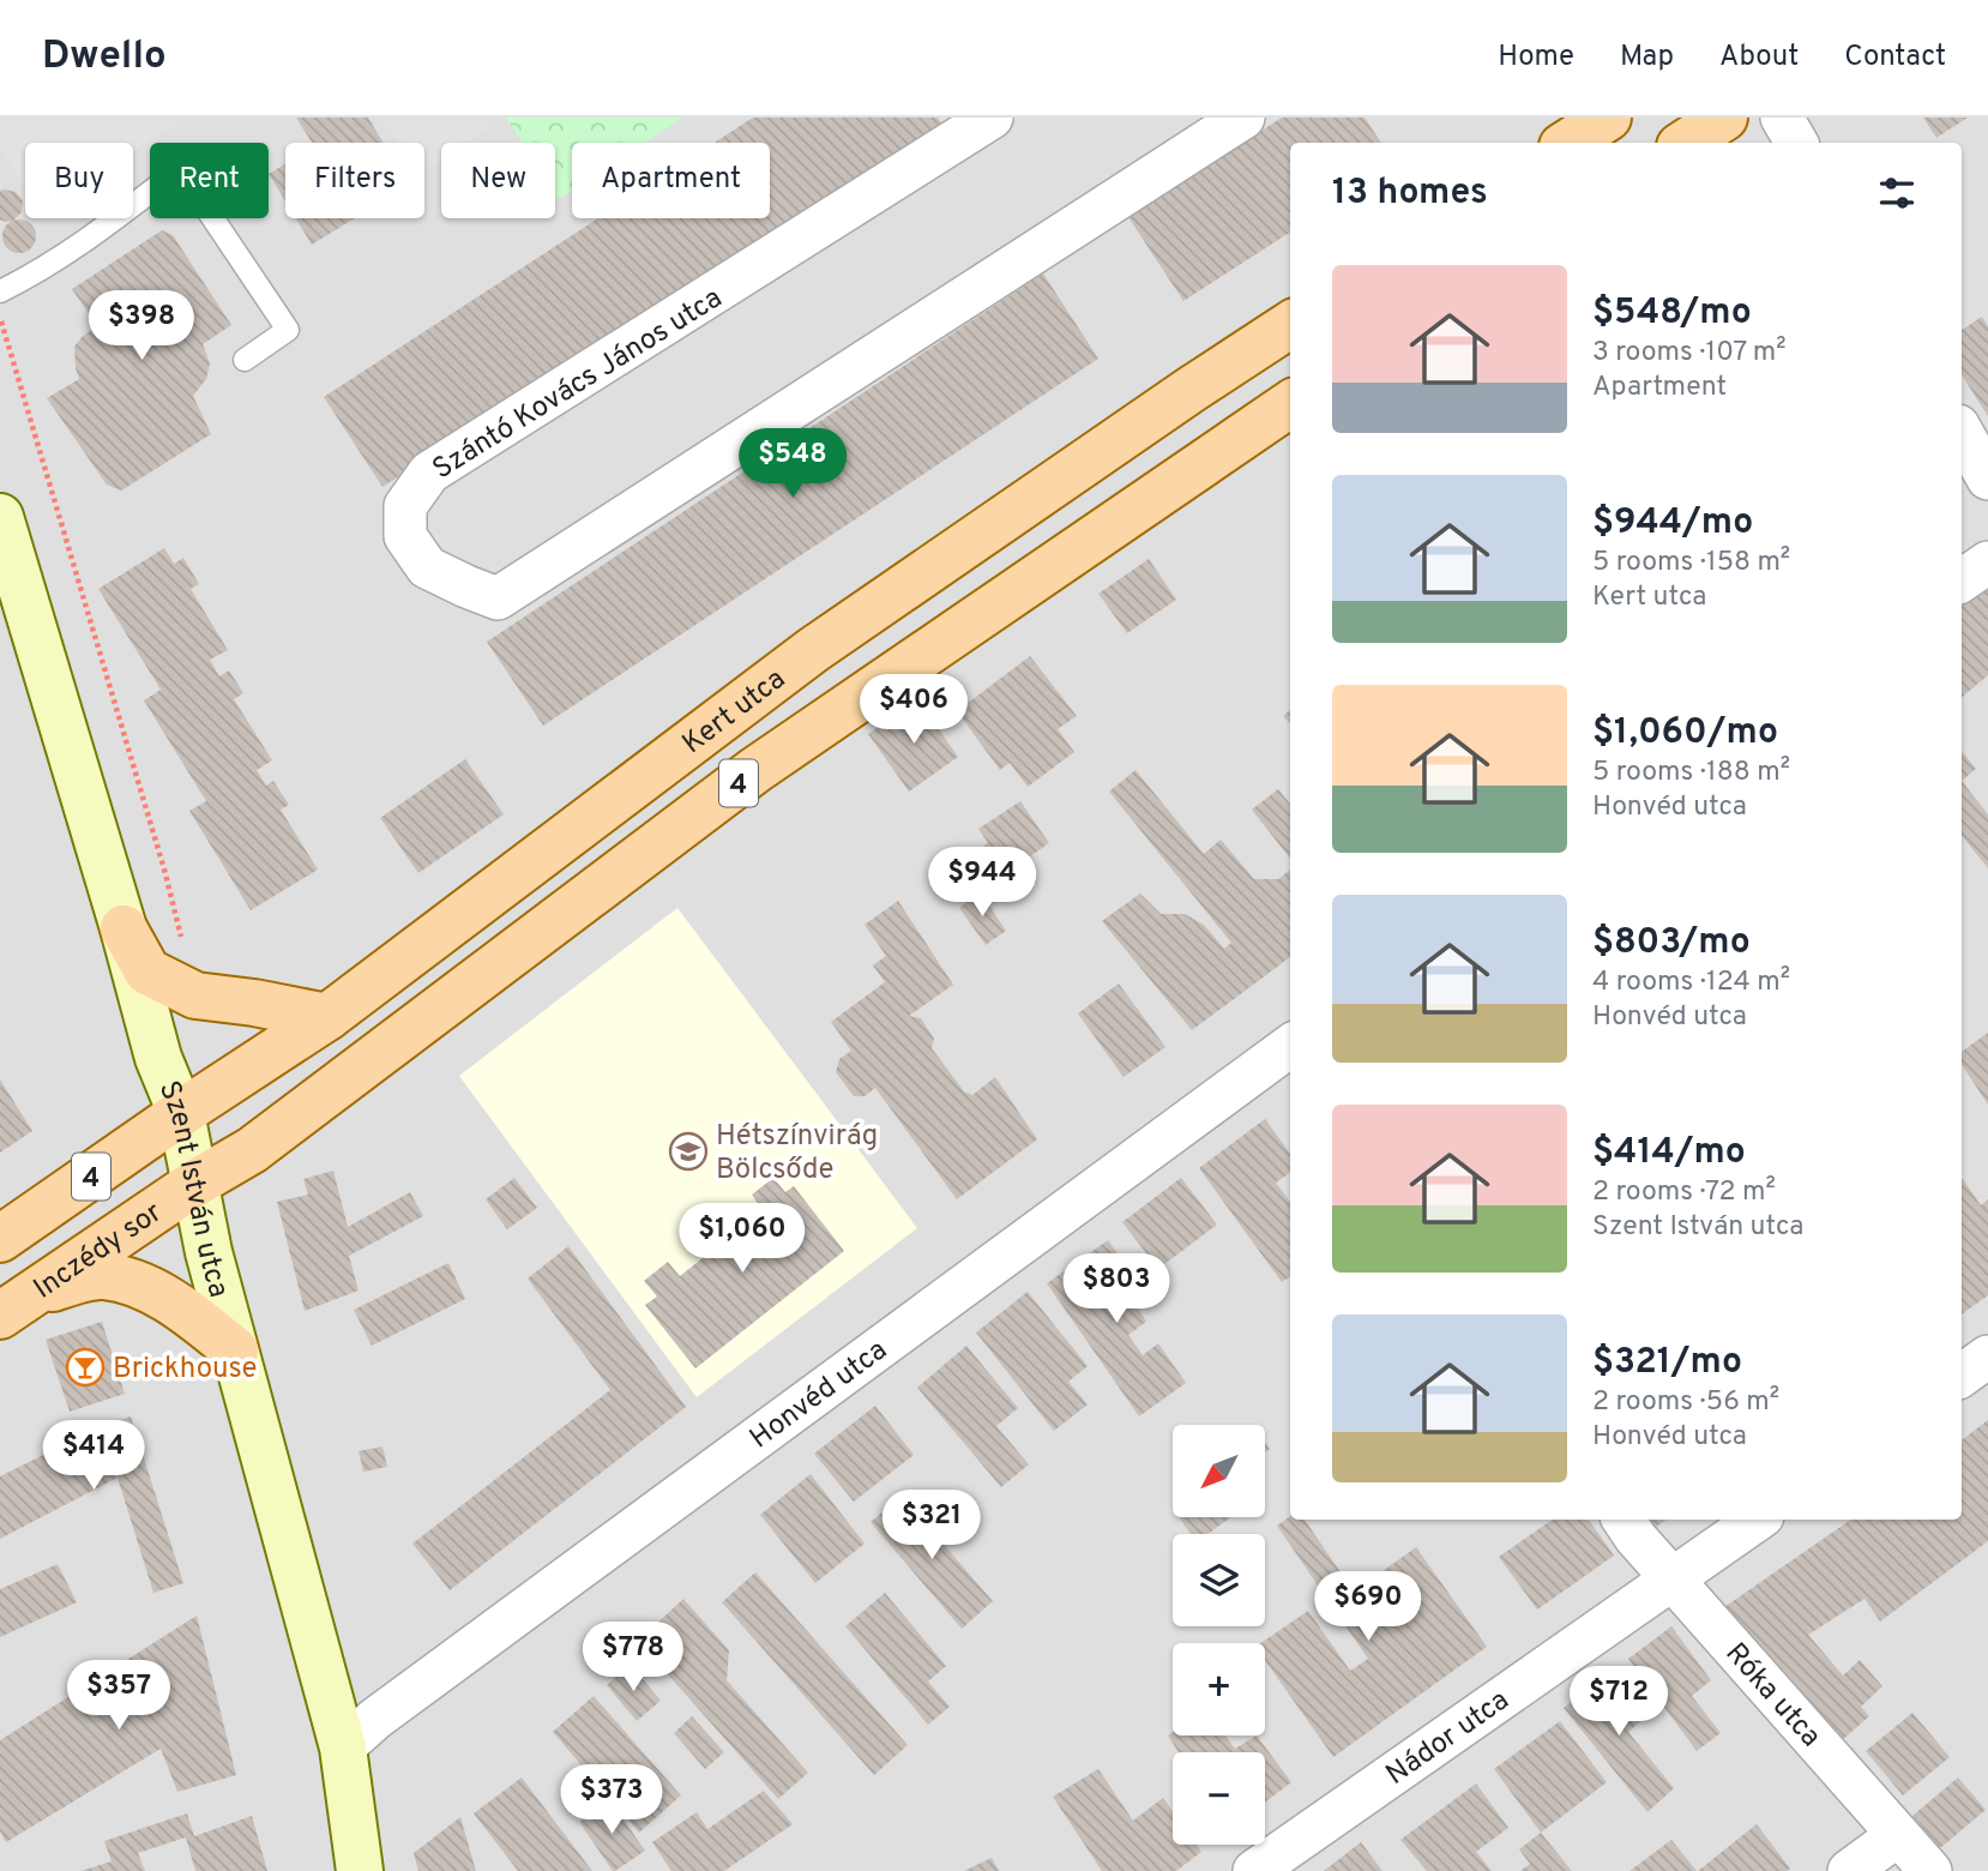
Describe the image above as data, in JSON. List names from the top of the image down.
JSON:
{
  "streets": {
    "main road": ["Kert utca", "4", "Inczédy sor"],
    "street": [
      "Szántó Kovács János utca",
      "Szent István utca",
      "Honvéd utca",
      "Róka utca",
      "Nádor utca"
    ]
  },
  "crossings": [
    ["Kert utca", "4"],
    ["Kert utca", "Szent István utca"],
    ["4", "Szent István utca"],
    ["4", "Inczédy sor"],
    ["Szent István utca", "Inczédy sor"],
    ["Szent István utca", "Honvéd utca"],
    ["Róka utca", "Nádor utca"]
  ],
  "places": {
    "school or university": ["Hétszínvirág Bölcsőde"],
    "bar": ["Brickhouse"]
  },
  "north": "bottom left",
  "page": {
    "header": "Dwello",
    "nav": [
      "Home",
      "Map",
      "About",
      "Contact"
    ],
    "chip": [
      "Buy",
      "Rent",
      "Filters",
      "New",
      "Apartment"
    ],
    "heading": "13 homes",
    "list": [
      {
        "name": "$548/mo",
        "note": "3 rooms · 107 m² · Apartment"
      },
      {
        "name": "$944/mo",
        "note": "5 rooms · 158 m² · Kert utca"
      },
      {
        "name": "$1,060/mo",
        "note": "5 rooms · 188 m² · Honvéd utca"
      },
      {
        "name": "$803/mo",
        "note": "4 rooms · 124 m² · Honvéd utca"
      },
      {
        "name": "$414/mo",
        "note": "2 rooms · 72 m² · Szent István utca"
      },
      {
        "name": "$321/mo",
        "note": "2 rooms · 56 m² · Honvéd utca"
      }
    ],
    "price": [
      "$398",
      "$548",
      "$406",
      "$944",
      "$1,060",
      "$803",
      "$414",
      "$321",
      "$690",
      "$778",
      "$357",
      "$712",
      "$373"
    ],
    "map_buttons": ["+", "−"]
  }
}
